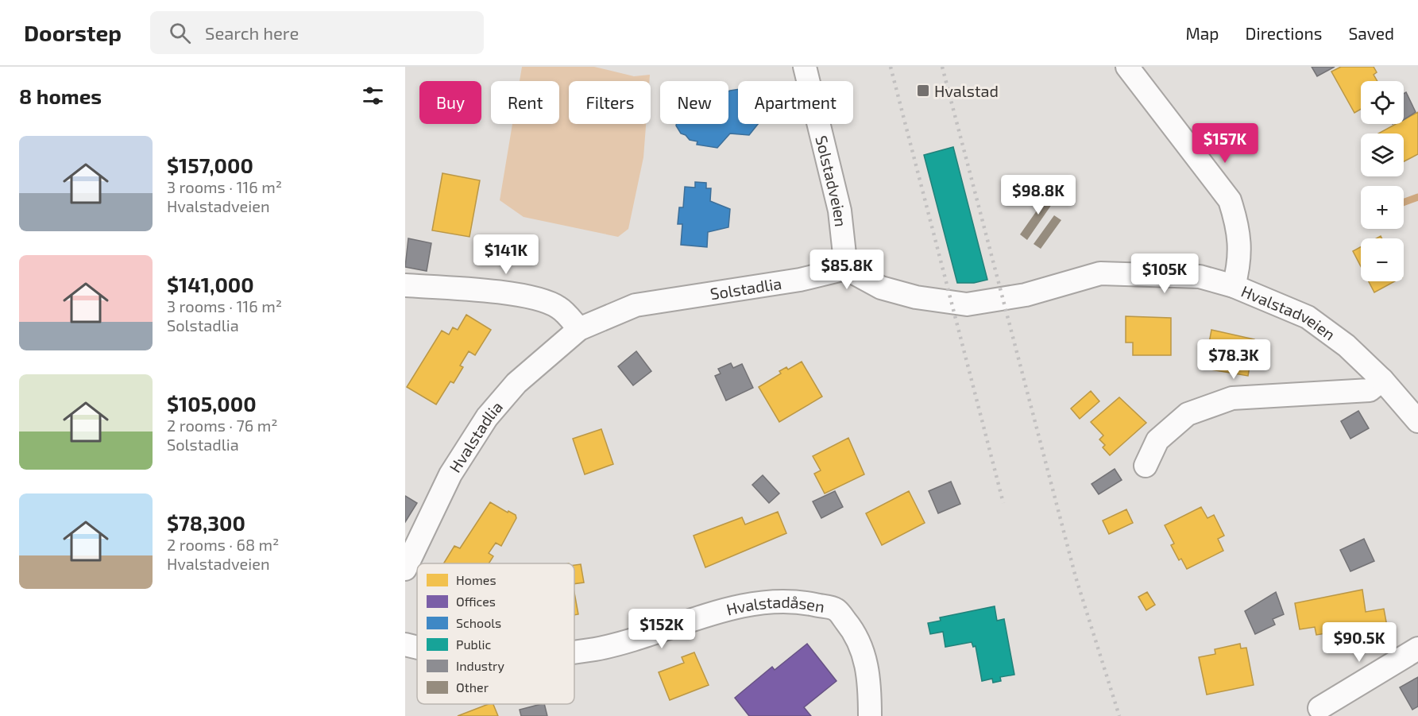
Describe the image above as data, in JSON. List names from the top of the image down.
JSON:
{
  "streets": {
    "street": [
      "Solstadveien",
      "Solstadlia",
      "Hvalstadveien",
      "Hvalstadlia",
      "Hvalstadåsen"
    ]
  },
  "crossings": [
    ["Solstadveien", "Solstadlia"],
    ["Solstadlia", "Hvalstadlia"]
  ],
  "places": {
    "transit": ["Hvalstad"]
  },
  "legend": [
    "Homes",
    "Offices",
    "Schools",
    "Public",
    "Industry",
    "Other"
  ],
  "page": {
    "header": "Doorstep",
    "search": "Search here",
    "nav": ["Map", "Directions", "Saved"],
    "heading": "8 homes",
    "map_buttons": ["+", "−"],
    "chip": [
      "Buy",
      "Rent",
      "Filters",
      "New",
      "Apartment"
    ],
    "price": [
      "$157K",
      "$98.8K",
      "$141K",
      "$85.8K",
      "$105K",
      "$78.3K",
      "$152K",
      "$90.5K"
    ],
    "list": [
      {
        "name": "$157,000",
        "note": "3 rooms · 116 m² · Hvalstadveien"
      },
      {
        "name": "$141,000",
        "note": "3 rooms · 116 m² · Solstadlia"
      },
      {
        "name": "$105,000",
        "note": "2 rooms · 76 m² · Solstadlia"
      },
      {
        "name": "$78,300",
        "note": "2 rooms · 68 m² · Hvalstadveien"
      }
    ]
  }
}
